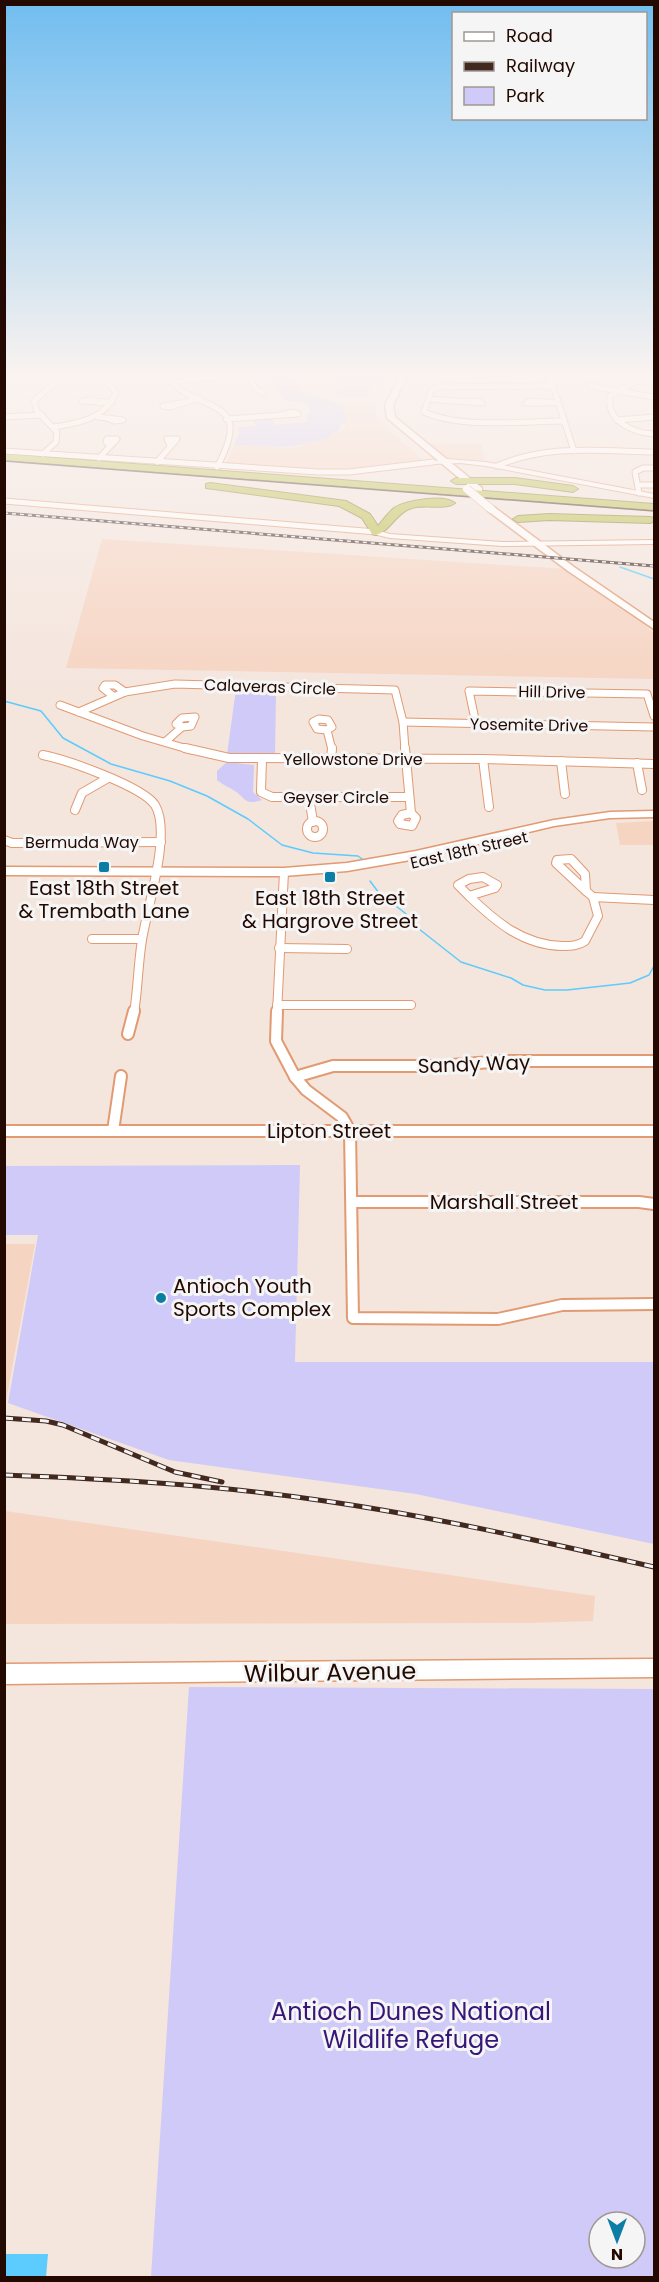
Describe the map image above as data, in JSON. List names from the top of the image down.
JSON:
{
  "streets": {
    "main road": ["East 18th Street", "Wilbur Avenue"],
    "street": [
      "Calaveras Circle",
      "Hill Drive",
      "Yosemite Drive",
      "Yellowstone Drive",
      "Geyser Circle",
      "Bermuda Way",
      "Sandy Way",
      "Lipton Street",
      "Marshall Street"
    ]
  },
  "crossings": [
    ["Calaveras Circle", "Yosemite Drive"],
    ["Calaveras Circle", "Yellowstone Drive"],
    ["Calaveras Circle", "Geyser Circle"],
    ["Hill Drive", "Yosemite Drive"],
    ["Yellowstone Drive", "Geyser Circle"]
  ],
  "parks": ["Antioch Dunes National Wildlife Refuge"],
  "places": {
    "transit": ["East 18th Street & Trembath Lane", "East 18th Street & Hargrove Street"],
    "other": ["Antioch Youth Sports Complex"]
  },
  "legend": ["Road", "Railway", "Park"],
  "north": "bottom"
}
